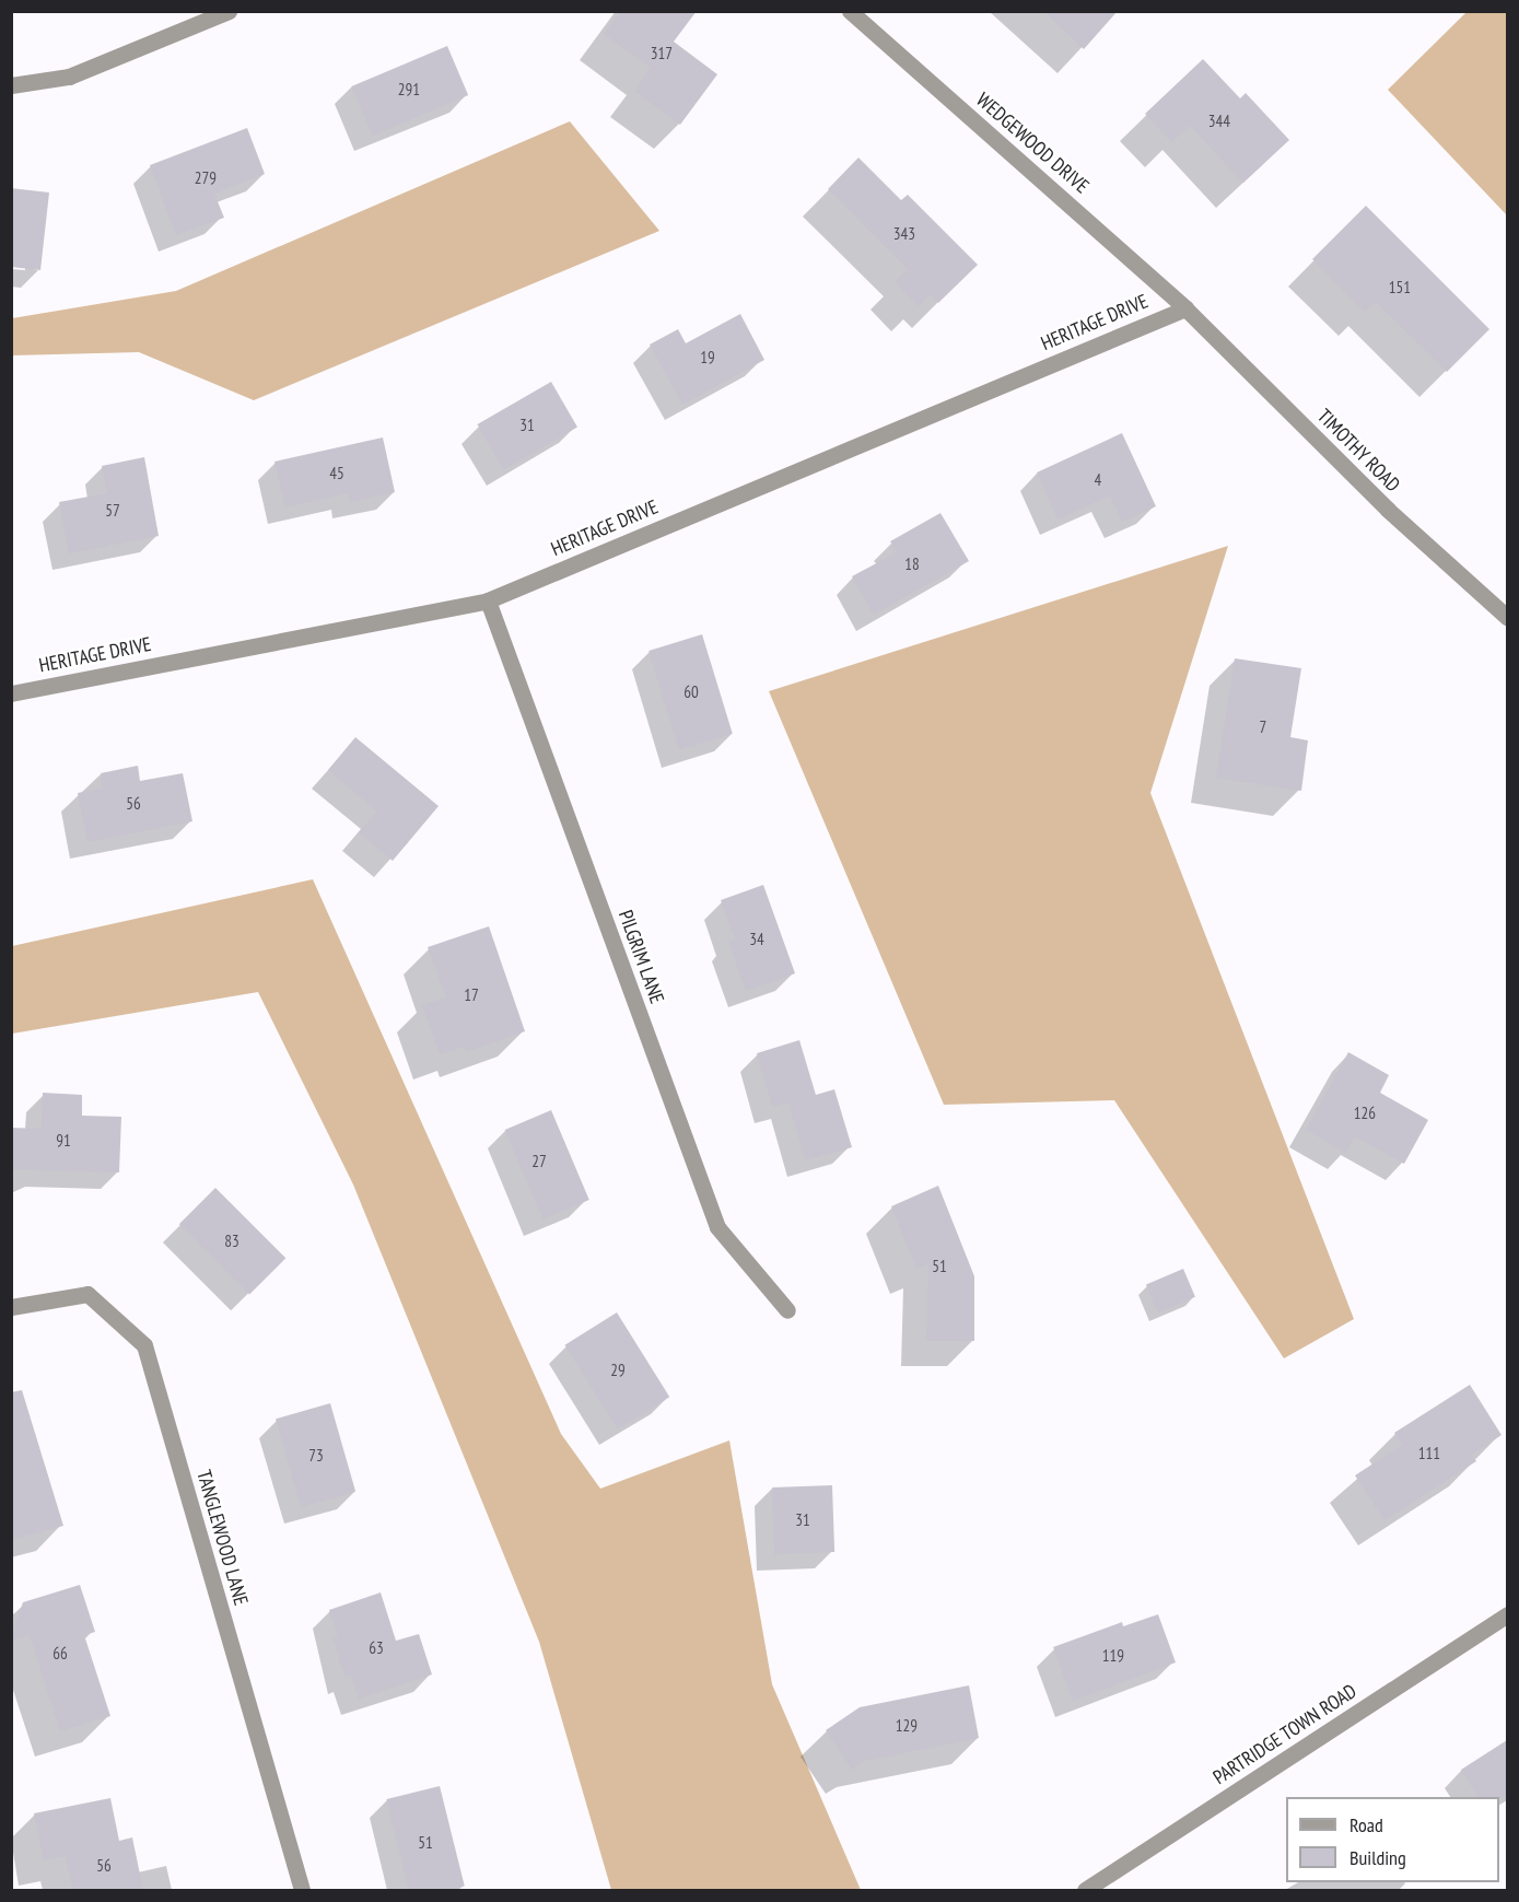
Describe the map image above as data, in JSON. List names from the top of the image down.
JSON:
{
  "streets": {
    "street": [
      "WEDGEWOOD DRIVE",
      "HERITAGE DRIVE",
      "TIMOTHY ROAD",
      "PILGRIM LANE",
      "TANGLEWOOD LANE",
      "PARTRIDGE TOWN ROAD"
    ]
  },
  "crossings": [
    ["WEDGEWOOD DRIVE", "HERITAGE DRIVE"],
    ["WEDGEWOOD DRIVE", "TIMOTHY ROAD"],
    ["HERITAGE DRIVE", "TIMOTHY ROAD"],
    ["HERITAGE DRIVE", "PILGRIM LANE"]
  ],
  "house_numbers": [
    "317",
    "291",
    "344",
    "279",
    "343",
    "151",
    "19",
    "31",
    "45",
    "4",
    "57",
    "18",
    "60",
    "7",
    "56",
    "34",
    "17",
    "126",
    "91",
    "27",
    "83",
    "51",
    "29",
    "111",
    "73",
    "31",
    "63",
    "66",
    "119",
    "129",
    "51",
    "56"
  ],
  "legend": ["Road", "Building"]
}
